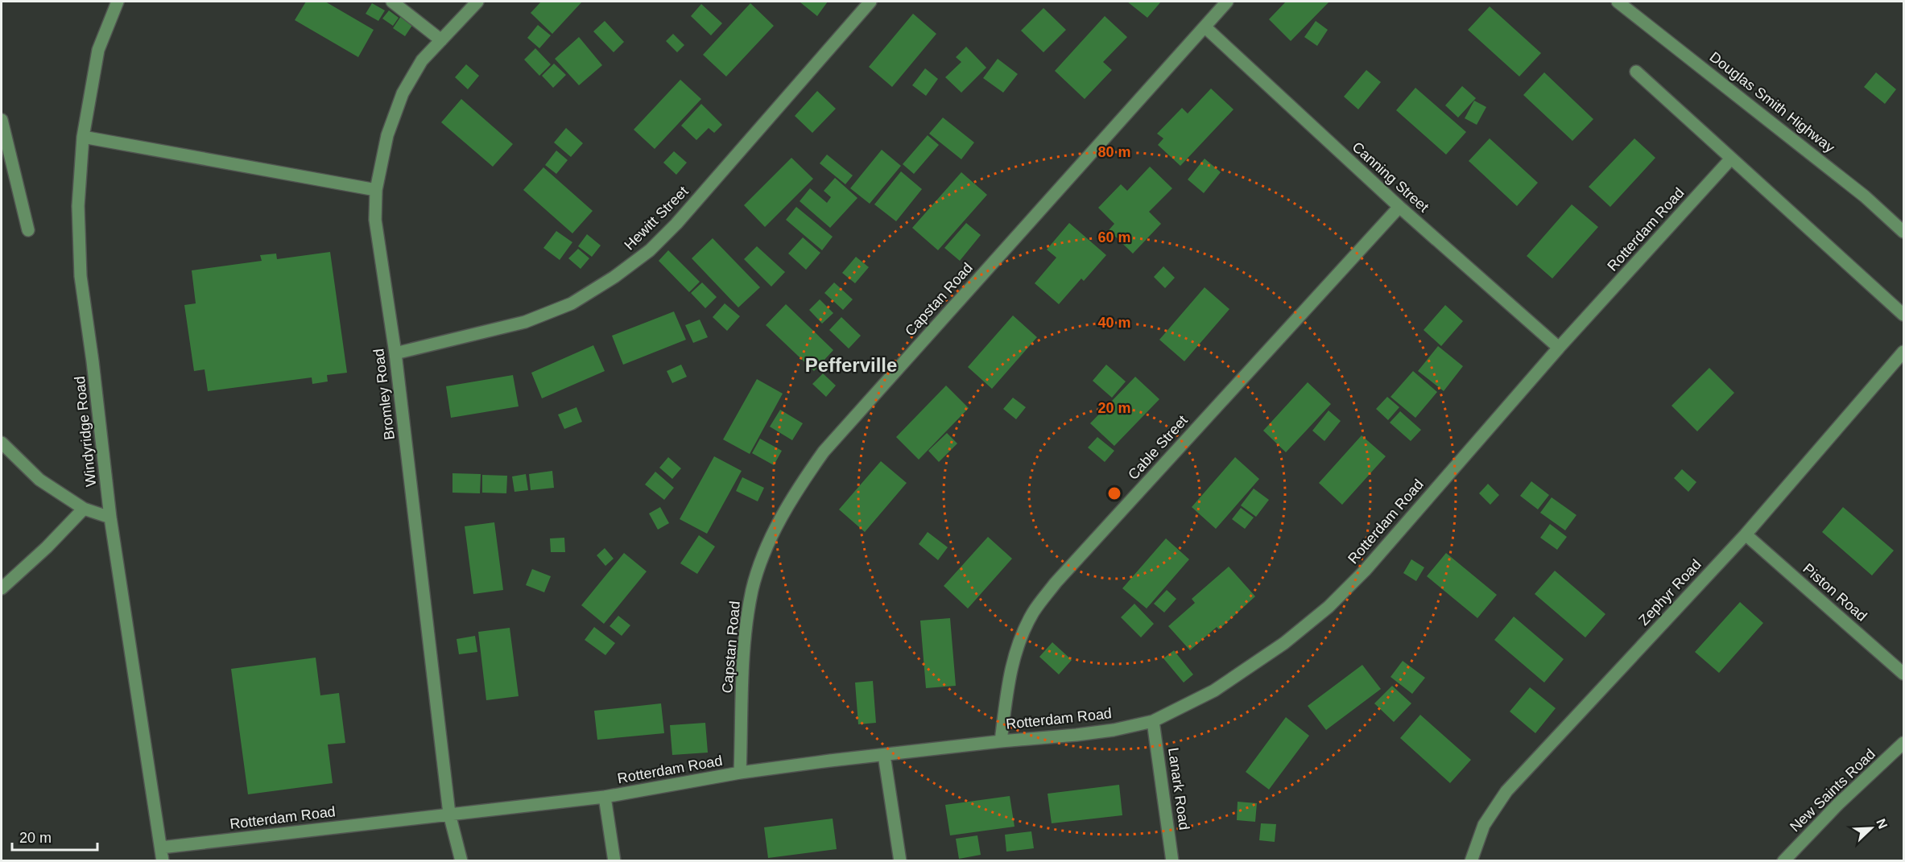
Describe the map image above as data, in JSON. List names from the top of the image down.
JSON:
{
  "streets": {
    "street": [
      "Douglas Smith Highway",
      "Canning Street",
      "Hewitt Street",
      "Rotterdam Road",
      "Capstan Road",
      "Bromley Road",
      "Windyridge Road",
      "Cable Street",
      "Zephyr Road",
      "Piston Road",
      "Lanark Road",
      "New Saints Road"
    ]
  },
  "crossings": [
    ["Canning Street", "Rotterdam Road"],
    ["Canning Street", "Capstan Road"],
    ["Canning Street", "Cable Street"],
    ["Hewitt Street", "Bromley Road"],
    ["Rotterdam Road", "Capstan Road"],
    ["Rotterdam Road", "Bromley Road"],
    ["Rotterdam Road", "Windyridge Road"],
    ["Rotterdam Road", "Cable Street"],
    ["Rotterdam Road", "Lanark Road"],
    ["Zephyr Road", "Piston Road"]
  ],
  "districts": ["Pefferville"],
  "scale_bar": "20 m",
  "north": "top right",
  "rings": [
    "80 m",
    "60 m",
    "40 m",
    "20 m"
  ]
}
